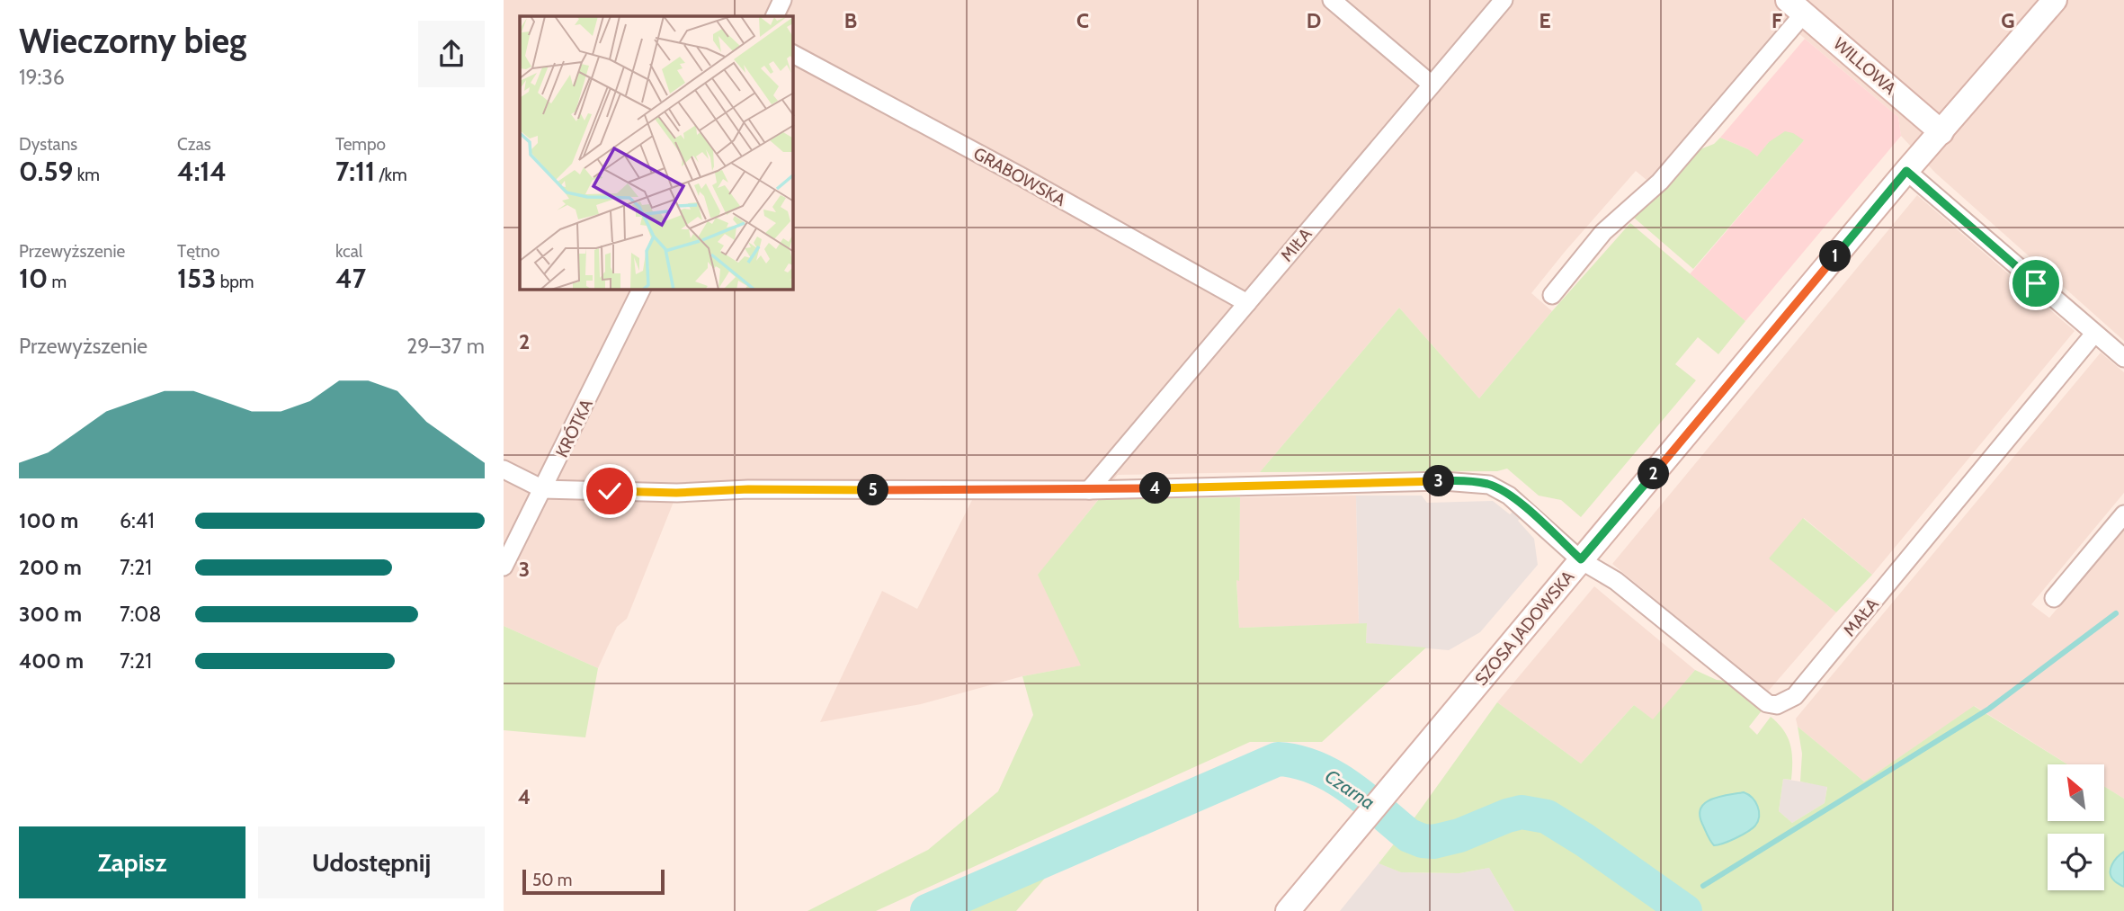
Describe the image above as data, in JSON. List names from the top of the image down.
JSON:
{
  "streets": {
    "main road": ["WILLOWA", "SZOSA JADOWSKA"],
    "street": [
      "GRABOWSKA",
      "MIŁA",
      "KRÓTKA",
      "MAŁA"
    ]
  },
  "crossings": [
    ["WILLOWA", "SZOSA JADOWSKA"],
    ["GRABOWSKA", "MIŁA"],
    ["MIŁA", "MAŁA"],
    ["KRÓTKA", "MAŁA"],
    ["MAŁA", "SZOSA JADOWSKA"]
  ],
  "water": ["Czarna"],
  "scale_bar": "50 m",
  "north": "top left",
  "page": {
    "heading": ["Wieczorny bieg", "19:36"],
    "stats": [
      ["Dystans", "0.59 km"],
      ["Czas", "4:14"],
      ["Tempo", "7:11 /km"],
      ["Przewyższenie", "10 m"],
      ["Tętno", "153 bpm"],
      ["kcal", "47"]
    ],
    "pins": [
      "1",
      "2",
      "3",
      "4",
      "5"
    ],
    "chart": ["Przewyższenie", "29–37 m"],
    "list": [
      {
        "name": "100 m",
        "note": "6:41"
      },
      {
        "name": "200 m",
        "note": "7:21"
      },
      {
        "name": "300 m",
        "note": "7:08"
      },
      {
        "name": "400 m",
        "note": "7:21"
      }
    ],
    "buttons": ["Zapisz", "Udostępnij"],
    "scale": "50 m"
  },
  "grid": {
    "columns": [
      "B",
      "C",
      "D",
      "E",
      "F",
      "G"
    ],
    "rows": ["2", "3", "4"]
  }
}
